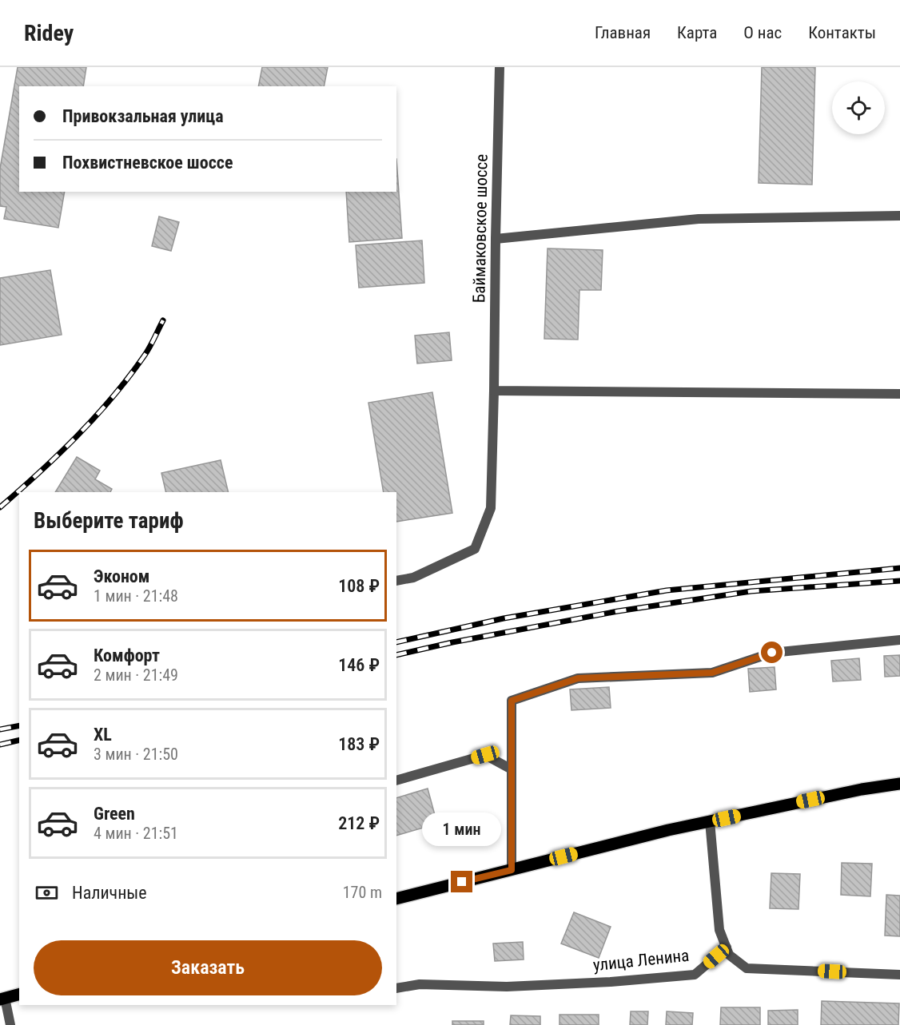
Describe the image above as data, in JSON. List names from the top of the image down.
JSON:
{
  "streets": {
    "street": ["Баймаковское шоссе", "улица Ленина"]
  },
  "page": {
    "header": "Ridey",
    "nav": [
      "Главная",
      "Карта",
      "О нас",
      "Контакты"
    ],
    "banner": ["Привокзальная улица", "Похвистневское шоссе"],
    "heading": "Выберите тариф",
    "list": [
      {
        "name": "Эконом",
        "note": "1 мин · 21:48",
        "value": "108 ₽"
      },
      {
        "name": "Комфорт",
        "note": "2 мин · 21:49",
        "value": "146 ₽"
      },
      {
        "name": "XL",
        "note": "3 мин · 21:50",
        "value": "183 ₽"
      },
      {
        "name": "Green",
        "note": "4 мин · 21:51",
        "value": "212 ₽"
      }
    ],
    "bubble": "1 мин",
    "pay": ["Наличные", "170 m"],
    "buttons": "Заказать"
  }
}
